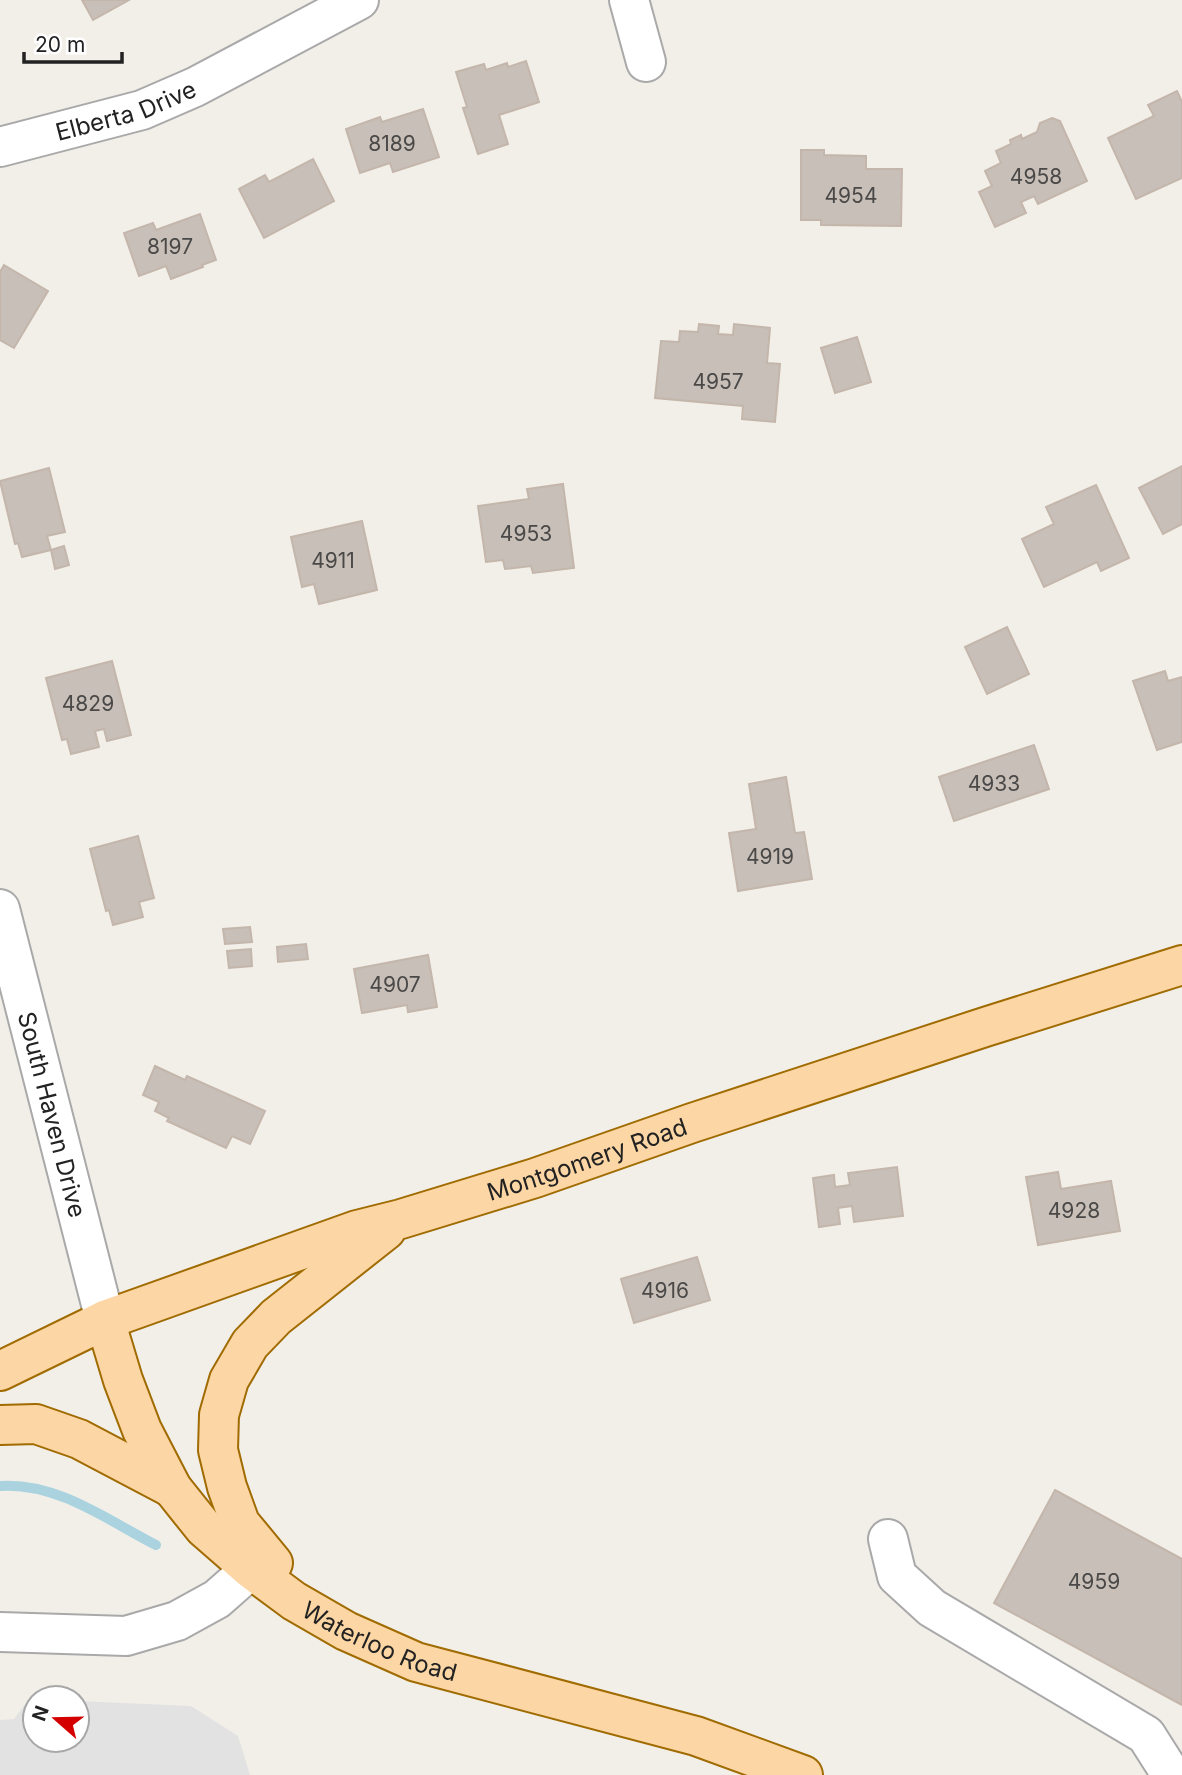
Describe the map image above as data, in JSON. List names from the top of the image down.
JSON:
{
  "streets": {
    "main road": ["Montgomery Road", "Waterloo Road"],
    "street": ["Elberta Drive", "South Haven Drive"]
  },
  "crossings": [
    ["South Haven Drive", "Montgomery Road"],
    ["South Haven Drive", "Waterloo Road"],
    ["Montgomery Road", "Waterloo Road"]
  ],
  "house_numbers": [
    "8189",
    "4958",
    "4954",
    "8197",
    "4957",
    "4953",
    "4911",
    "4829",
    "4933",
    "4919",
    "4907",
    "4928",
    "4916",
    "4959"
  ],
  "scale_bar": "20 m",
  "north": "left"
}
